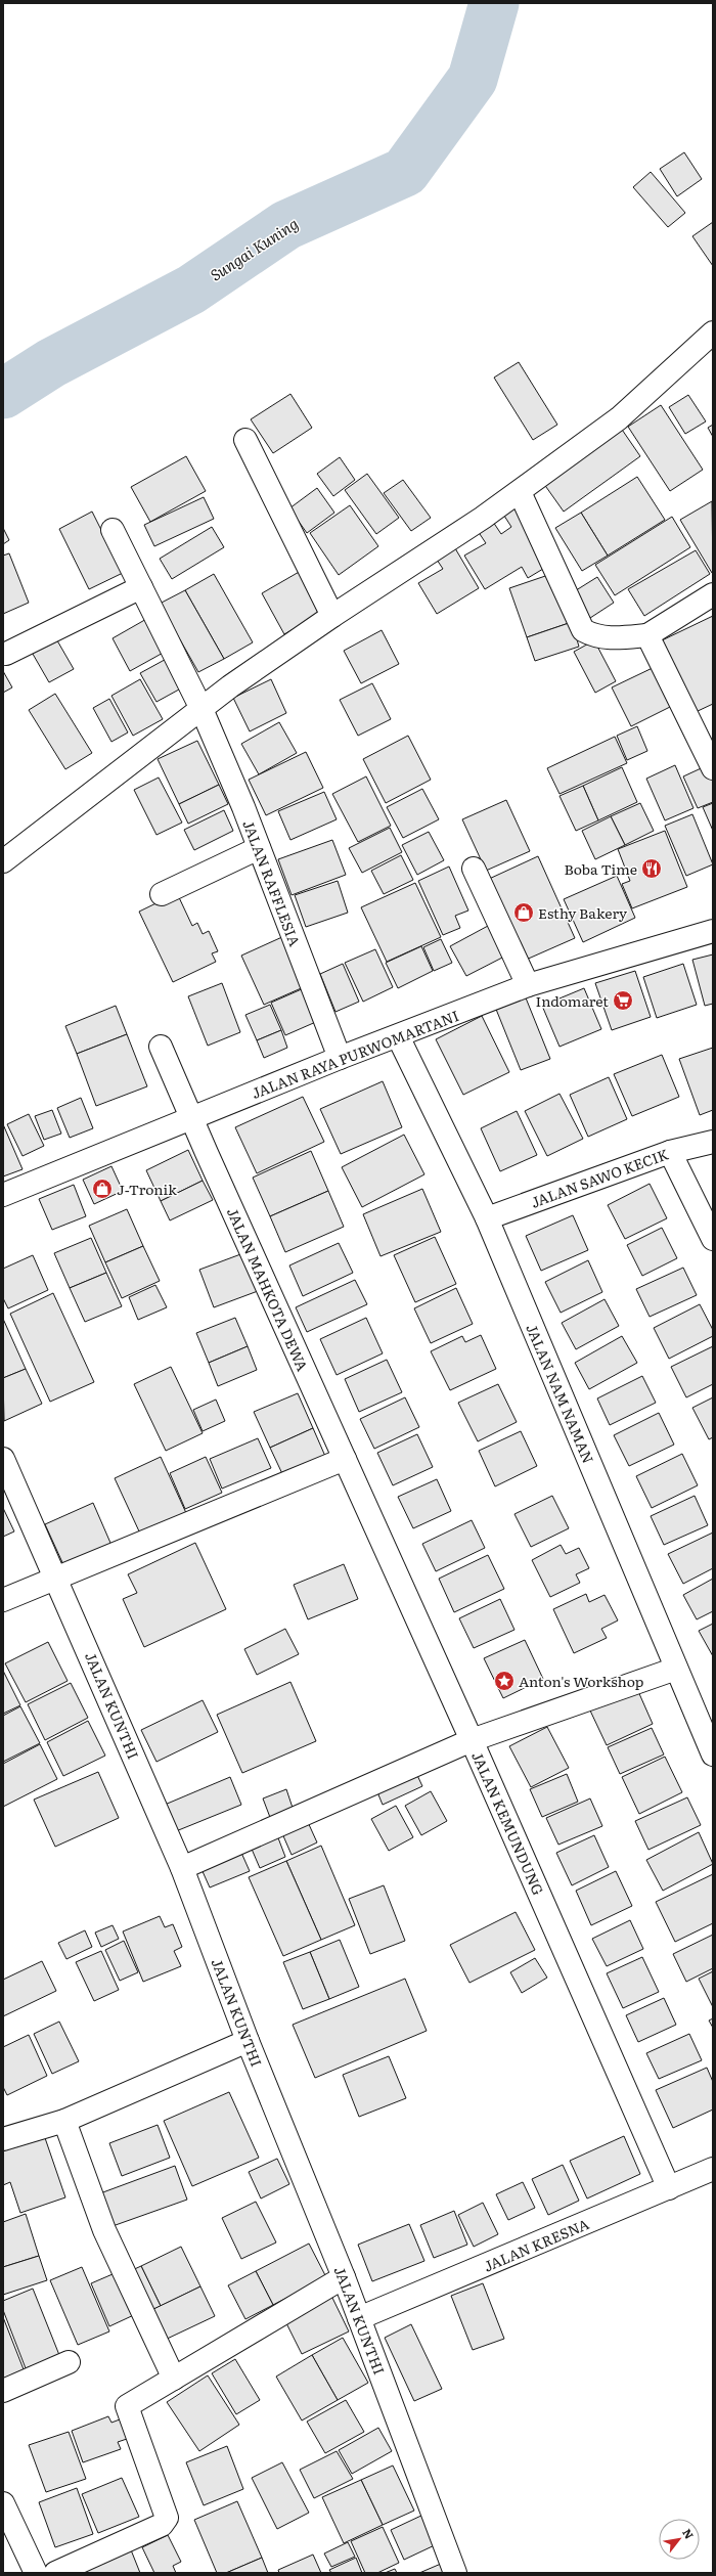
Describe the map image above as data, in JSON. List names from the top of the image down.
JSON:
{
  "streets": {
    "street": [
      "JALAN RAFFLESIA",
      "JALAN RAYA PURWOMARTANI",
      "JALAN SAWO KECIK",
      "JALAN MAHKOTA DEWA",
      "JALAN NAM NAMAN",
      "JALAN KUNTHI",
      "JALAN KEMUNDUNG",
      "JALAN KRESNA"
    ]
  },
  "crossings": [
    ["JALAN RAFFLESIA", "JALAN RAYA PURWOMARTANI"],
    ["JALAN RAYA PURWOMARTANI", "JALAN MAHKOTA DEWA"],
    ["JALAN RAYA PURWOMARTANI", "JALAN NAM NAMAN"],
    ["JALAN SAWO KECIK", "JALAN NAM NAMAN"],
    ["JALAN MAHKOTA DEWA", "JALAN KEMUNDUNG"],
    ["JALAN KUNTHI", "JALAN KRESNA"],
    ["JALAN KEMUNDUNG", "JALAN KRESNA"]
  ],
  "water": ["Sungai Kuning"],
  "places": {
    "restaurant": ["Boba Time"],
    "shop": ["Esthy Bakery", "J-Tronik"],
    "supermarket": ["Indomaret"],
    "place": ["Anton's Workshop"]
  },
  "north": "top right"
}
